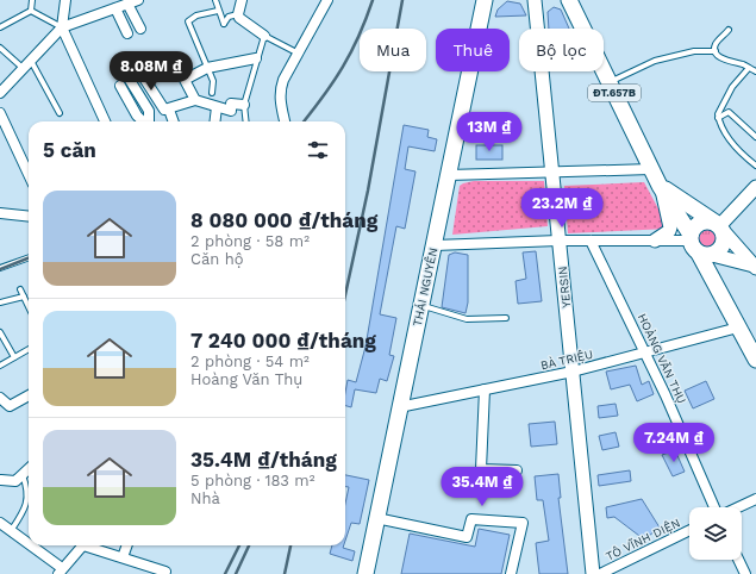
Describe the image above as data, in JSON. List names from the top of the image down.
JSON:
{
  "streets": {
    "main road": ["ĐT.657B", "THÁI NGUYÊN"],
    "street": [
      "YERSIN",
      "HOÀNG VĂN THỤ",
      "BÀ TRIỆU",
      "TÔ VĨNH DIỆN"
    ]
  },
  "crossings": [
    ["ĐT.657B", "BÀ TRIỆU"],
    ["THÁI NGUYÊN", "BÀ TRIỆU"],
    ["YERSIN", "BÀ TRIỆU"],
    ["HOÀNG VĂN THỤ", "BÀ TRIỆU"]
  ],
  "page": {
    "chip": ["Mua", "Thuê", "Bộ lọc"],
    "price": [
      "8.08M ₫",
      "13M ₫",
      "23.2M ₫",
      "7.24M ₫",
      "35.4M ₫"
    ],
    "heading": "5 căn",
    "list": [
      {
        "name": "8 080 000 ₫/tháng",
        "note": "2 phòng · 58 m² · Căn hộ"
      },
      {
        "name": "7 240 000 ₫/tháng",
        "note": "2 phòng · 54 m² · Hoàng Văn Thụ"
      },
      {
        "name": "35.4M ₫/tháng",
        "note": "5 phòng · 183 m² · Nhà"
      }
    ]
  }
}
